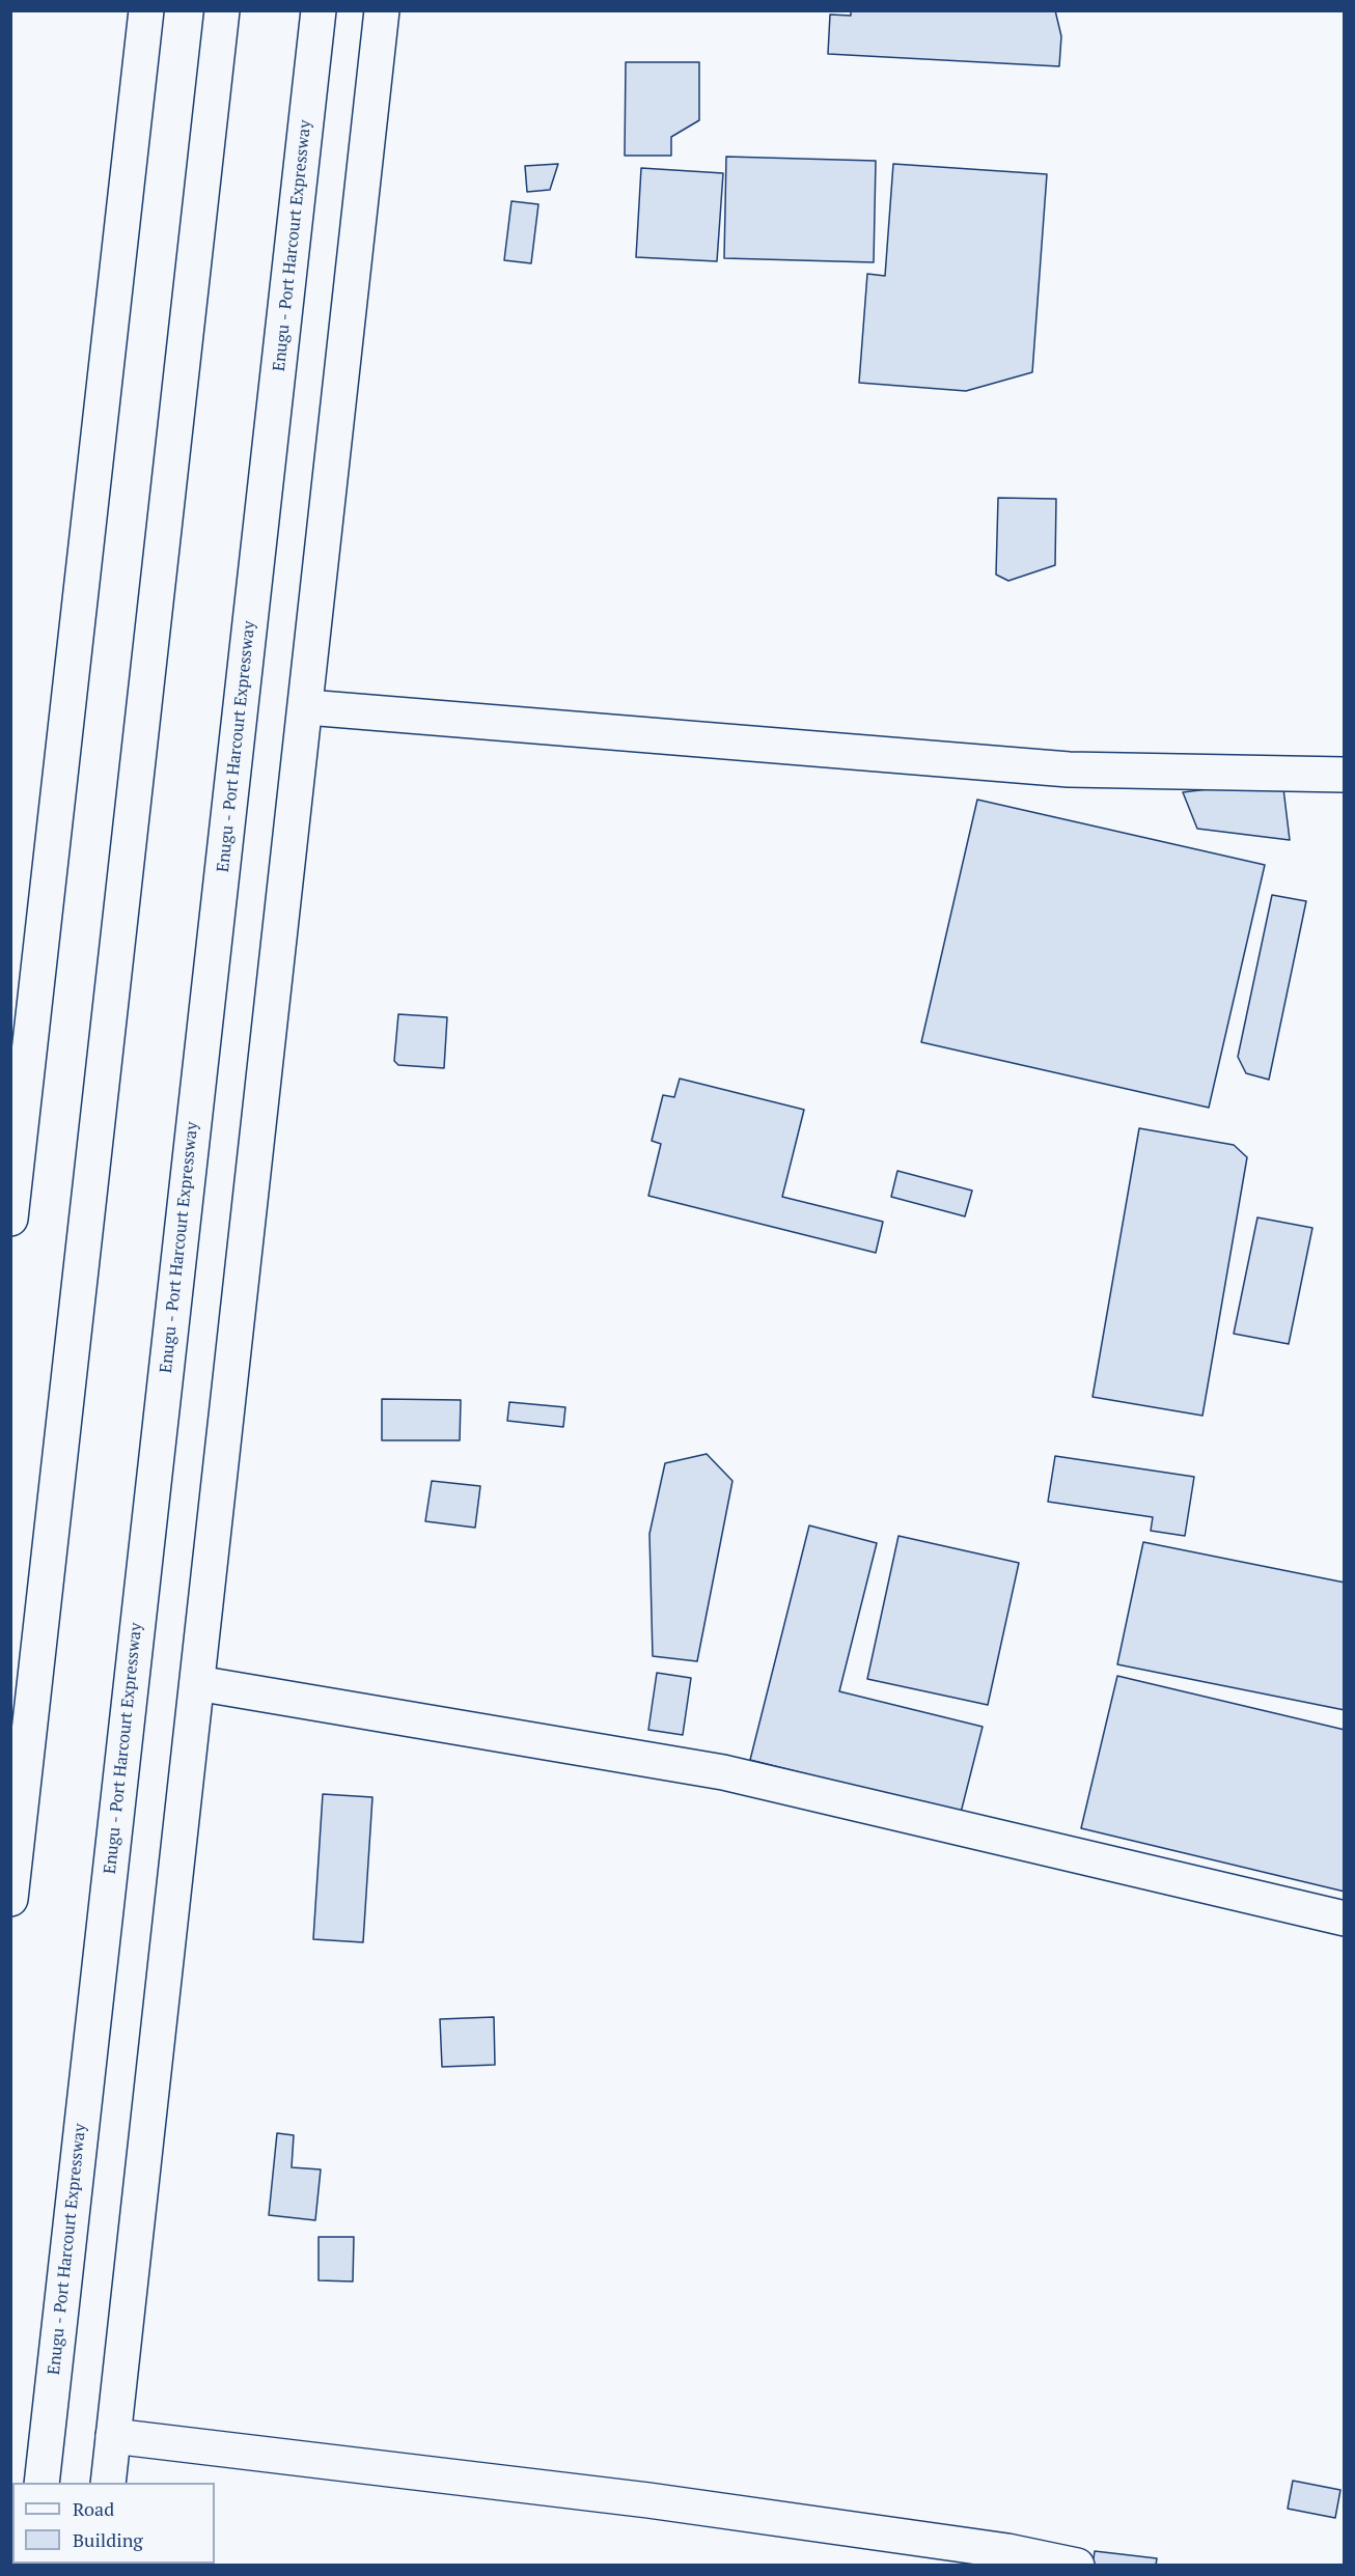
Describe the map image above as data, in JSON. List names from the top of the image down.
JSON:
{
  "streets": {
    "main road": ["Enugu - Port Harcourt Expressway"]
  },
  "legend": ["Road", "Building"]
}
